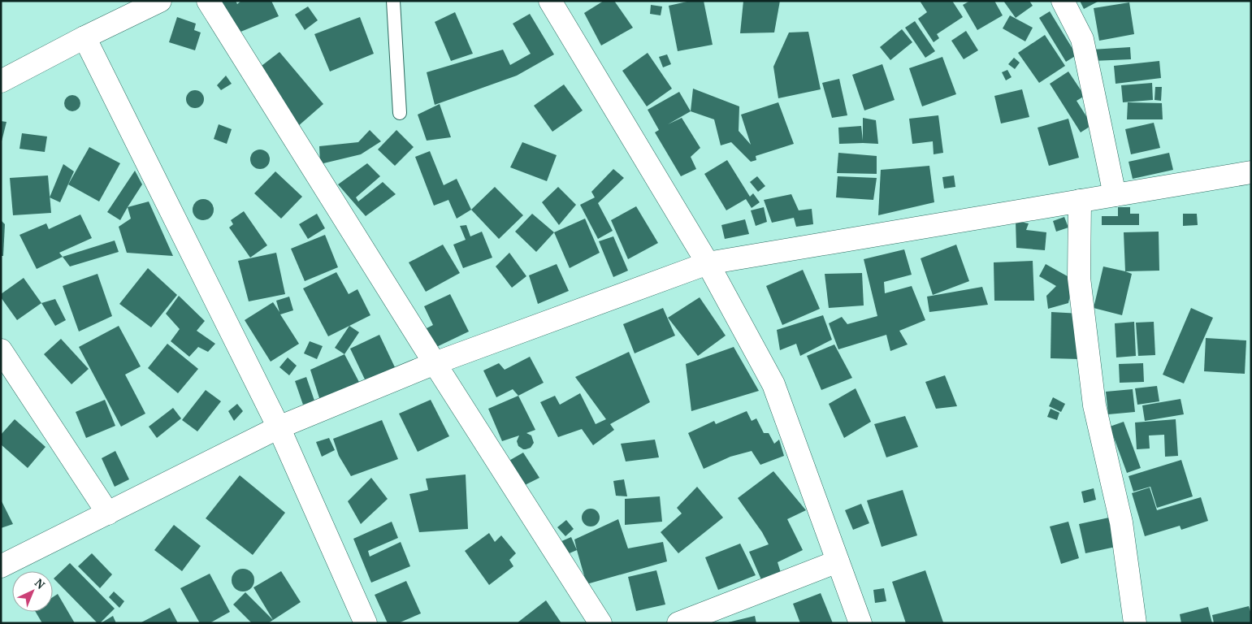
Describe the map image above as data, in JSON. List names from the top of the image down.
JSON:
{
  "north": "top right"
}
